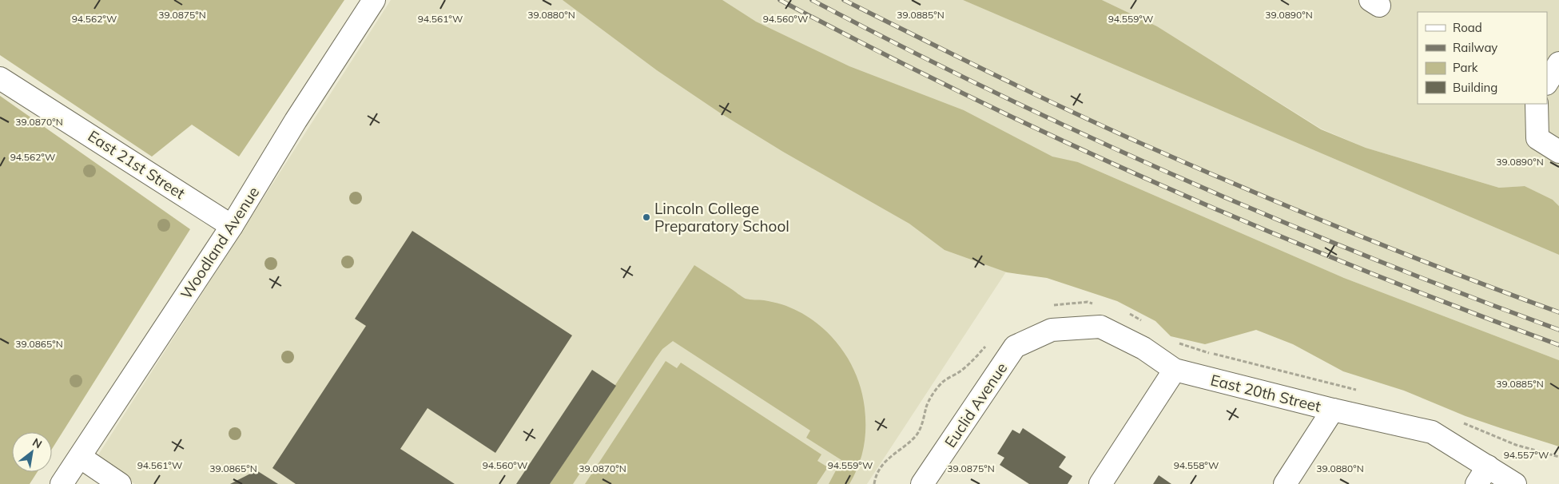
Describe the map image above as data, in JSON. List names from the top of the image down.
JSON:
{
  "streets": {
    "street": [
      "East 21st Street",
      "Woodland Avenue",
      "East 20th Street",
      "Euclid Avenue"
    ]
  },
  "crossings": [
    ["East 21st Street", "Woodland Avenue"],
    ["East 20th Street", "Euclid Avenue"]
  ],
  "places": ["Lincoln College Preparatory School"],
  "legend": [
    "Road",
    "Railway",
    "Park",
    "Building"
  ],
  "north": "top right",
  "coordinates": [
    "39.0875°N",
    "39.0880°N",
    "39.0885°N",
    "39.0890°N",
    "94.562°W",
    "94.561°W",
    "94.560°W",
    "94.559°W",
    "39.0870°N",
    "39.0865°N",
    "94.557°W",
    "94.558°W"
  ]
}
